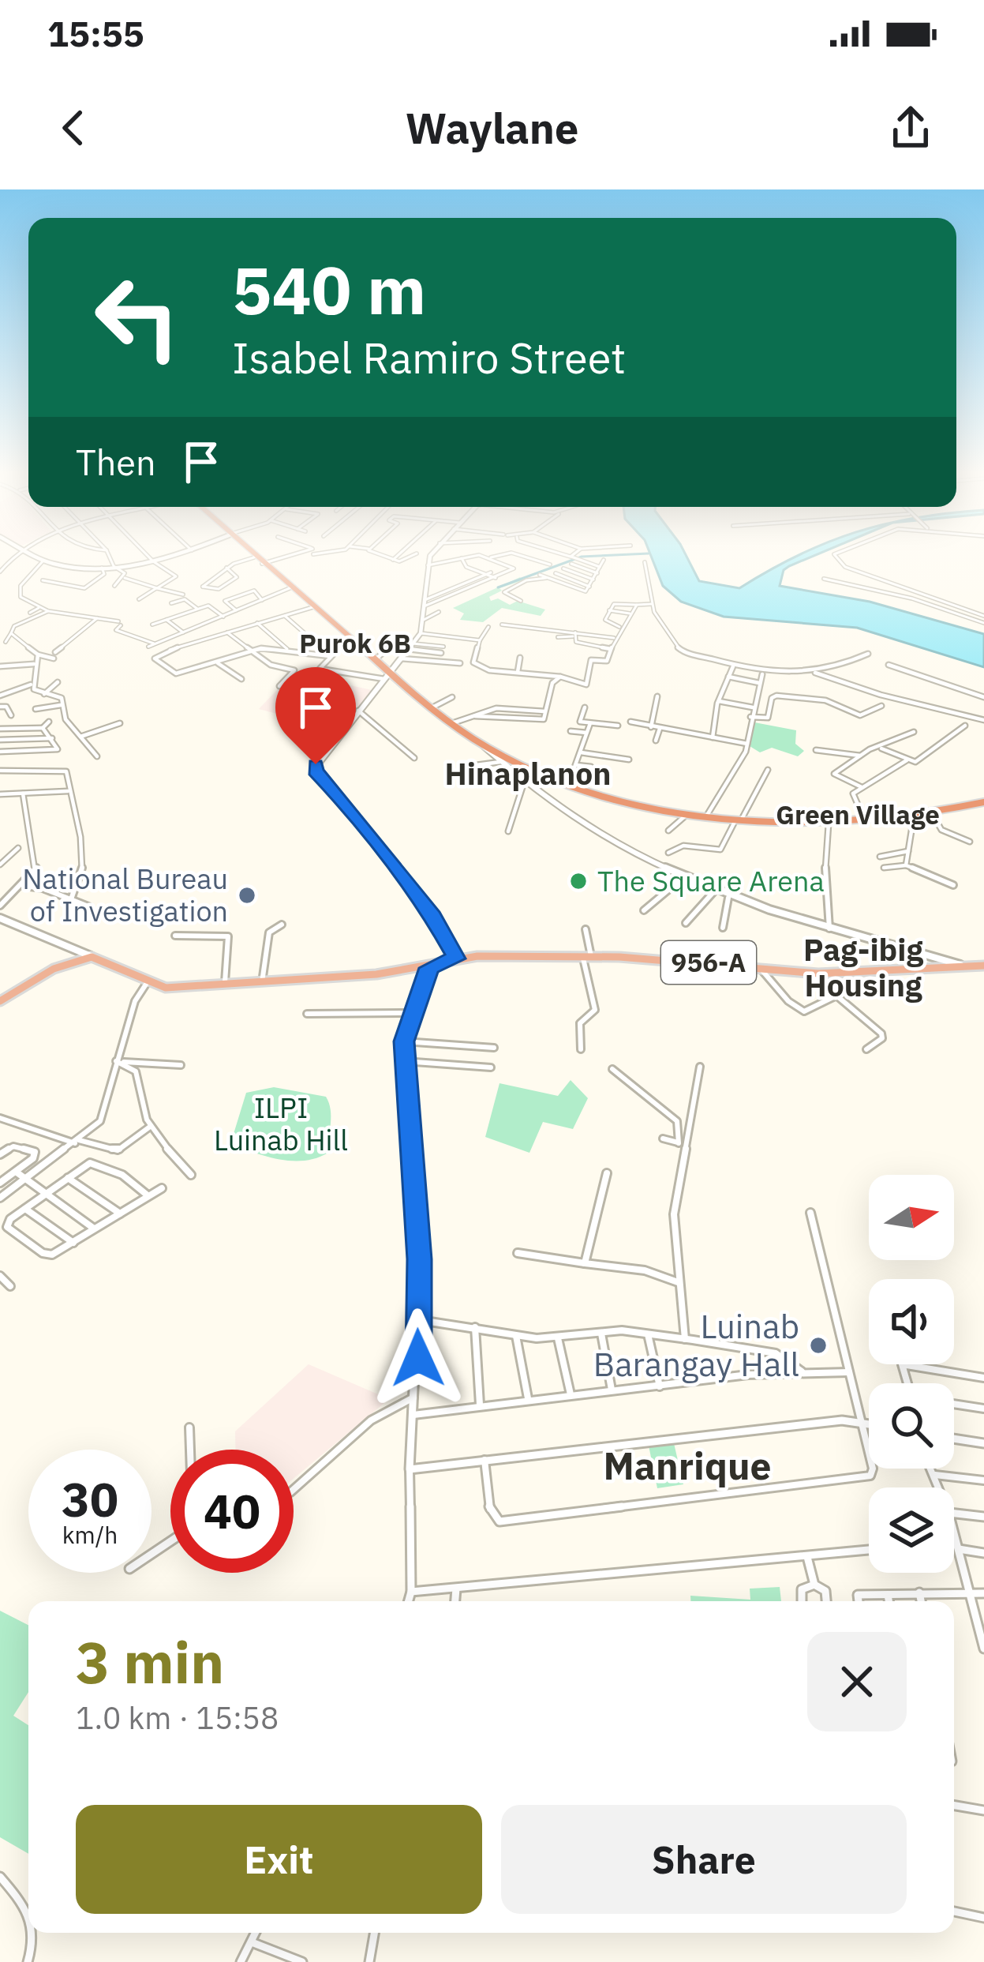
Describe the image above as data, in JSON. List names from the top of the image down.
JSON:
{
  "streets": {
    "main road": ["956-A"]
  },
  "districts": [
    "Purok 6B",
    "Hinaplanon",
    "Green Village",
    "Pag-ibig Housing",
    "Manrique"
  ],
  "parks": ["ILPI Luinab Hill"],
  "places": ["The Square Arena", "National Bureau of Investigation", "Luinab Barangay Hall"],
  "north": "right",
  "page": {
    "status": "15:55",
    "header": "Waylane",
    "turn": ["540 m", "Isabel Ramiro Street"],
    "then": "Then",
    "speed": "30 km/h",
    "limit": "40",
    "heading": ["3 min", "1.0 km · 15:58"],
    "buttons": ["Exit", "Share"]
  }
}
